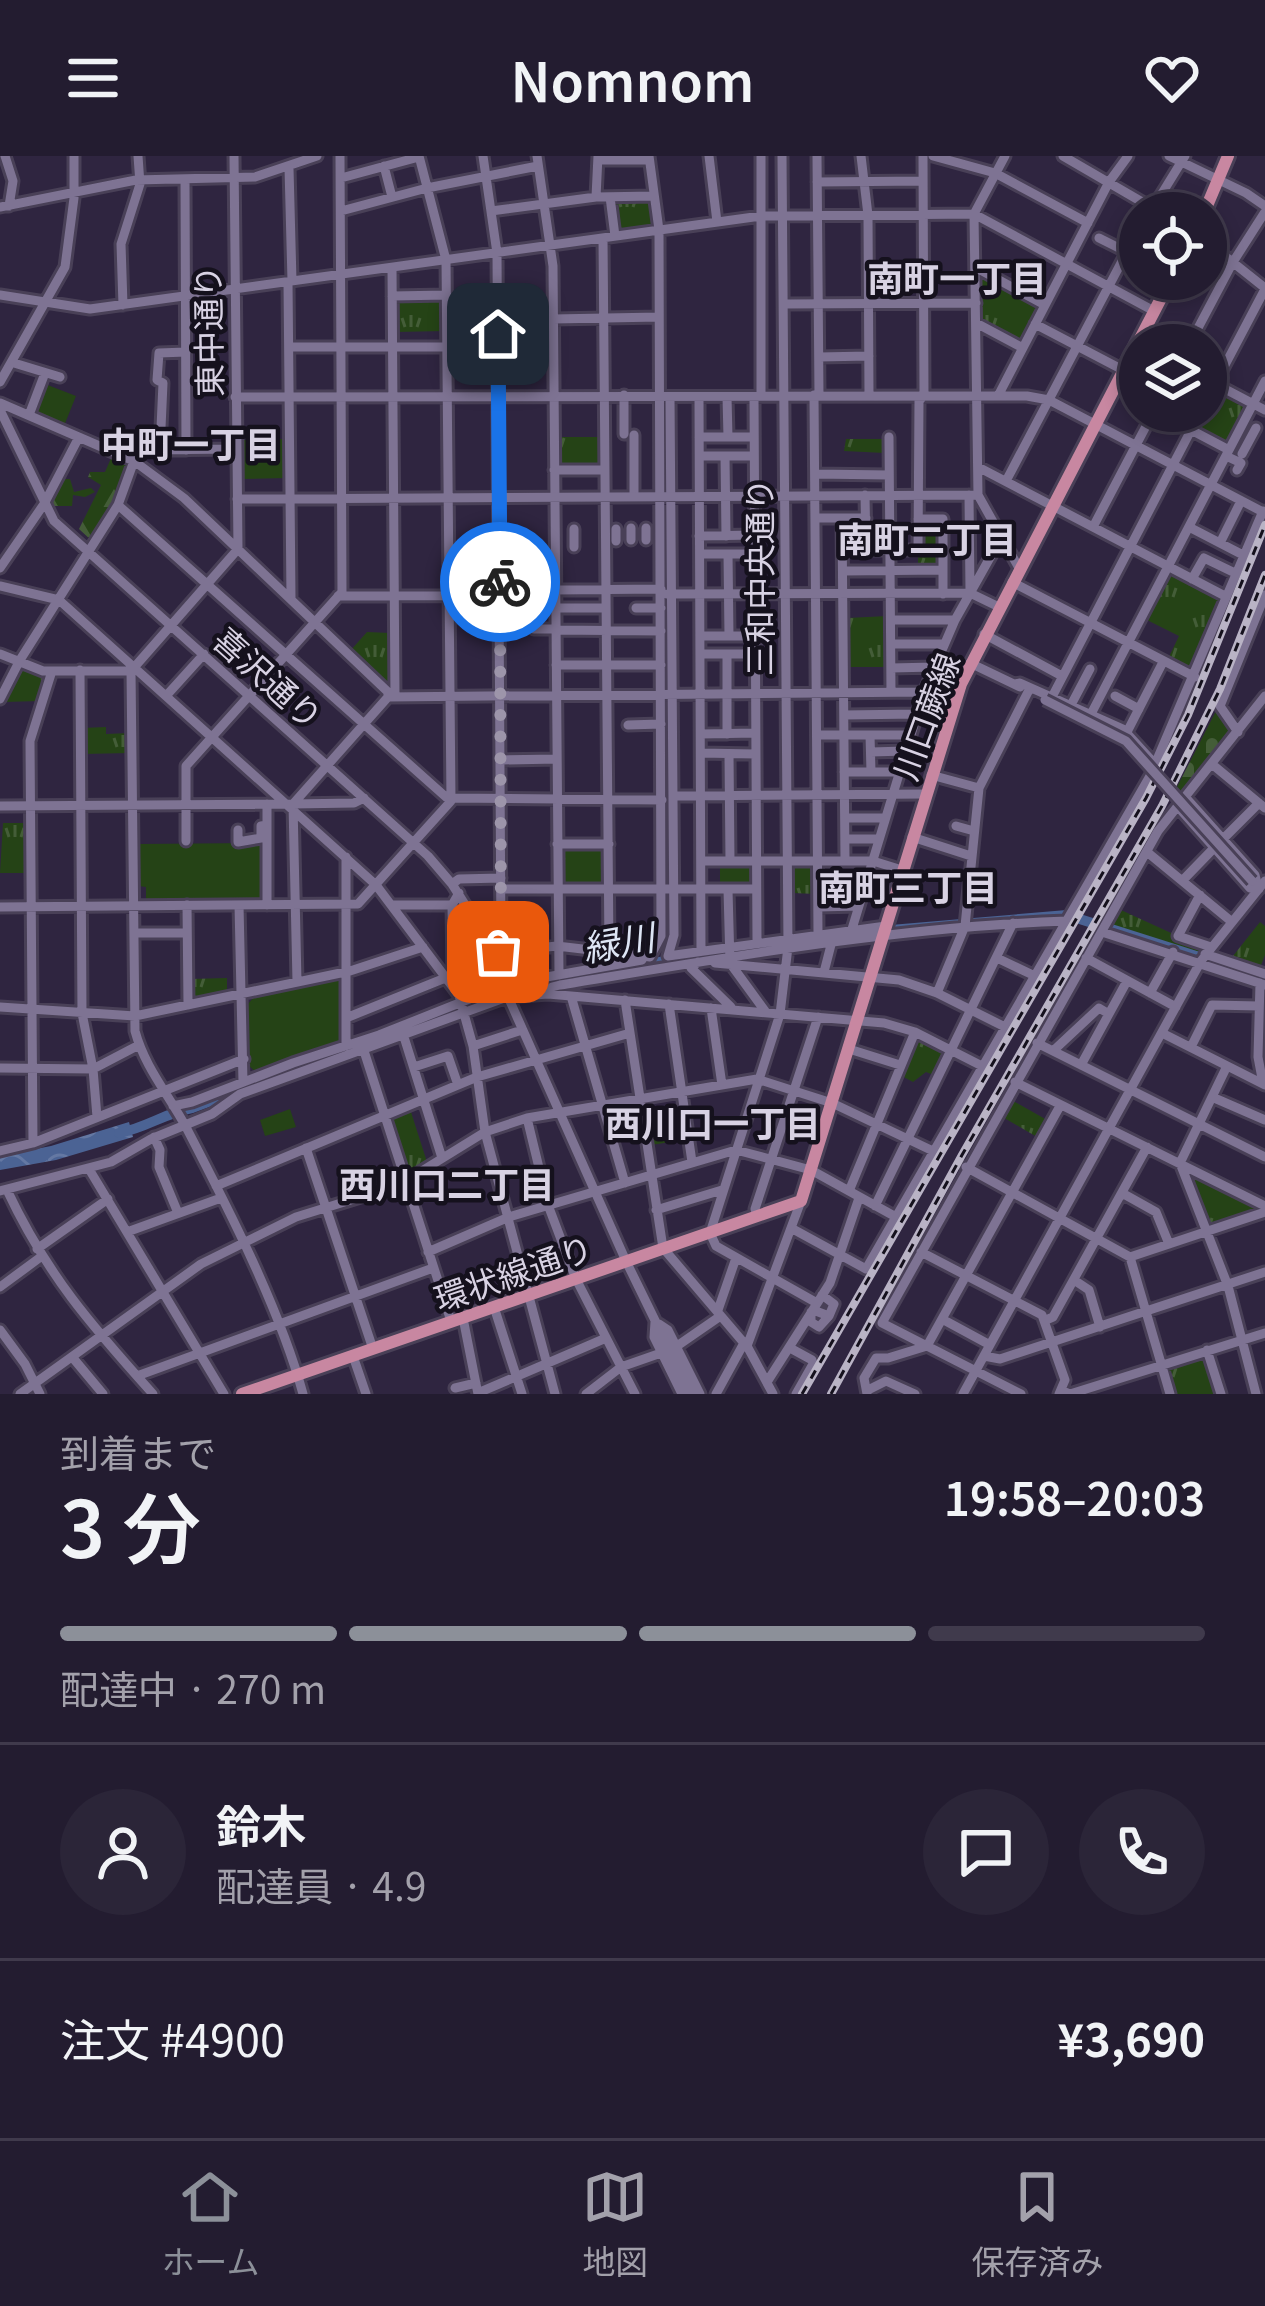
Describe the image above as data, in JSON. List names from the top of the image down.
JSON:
{
  "streets": {
    "main road": ["川口蕨線", "環状線通り"],
    "street": ["東中通り", "三和中央通り", "喜沢通り"]
  },
  "crossings": [
    ["三和中央通り", "環状線通り"],
    ["喜沢通り", "環状線通り"],
    ["川口蕨線", "環状線通り"]
  ],
  "districts": [
    "南町一丁目",
    "中町一丁目",
    "南町二丁目",
    "南町三丁目",
    "西川口一丁目",
    "西川口二丁目"
  ],
  "water": ["緑川"],
  "page": {
    "header": "Nomnom",
    "heading": ["3 分", "到着まで", "19:58–20:03"],
    "panel": [
      "鈴木",
      "配達員 · 4.9",
      "注文 #4900",
      "¥3,690"
    ],
    "bar": "配達中 · 270 m",
    "tabs": ["ホーム", "地図", "保存済み"]
  }
}
